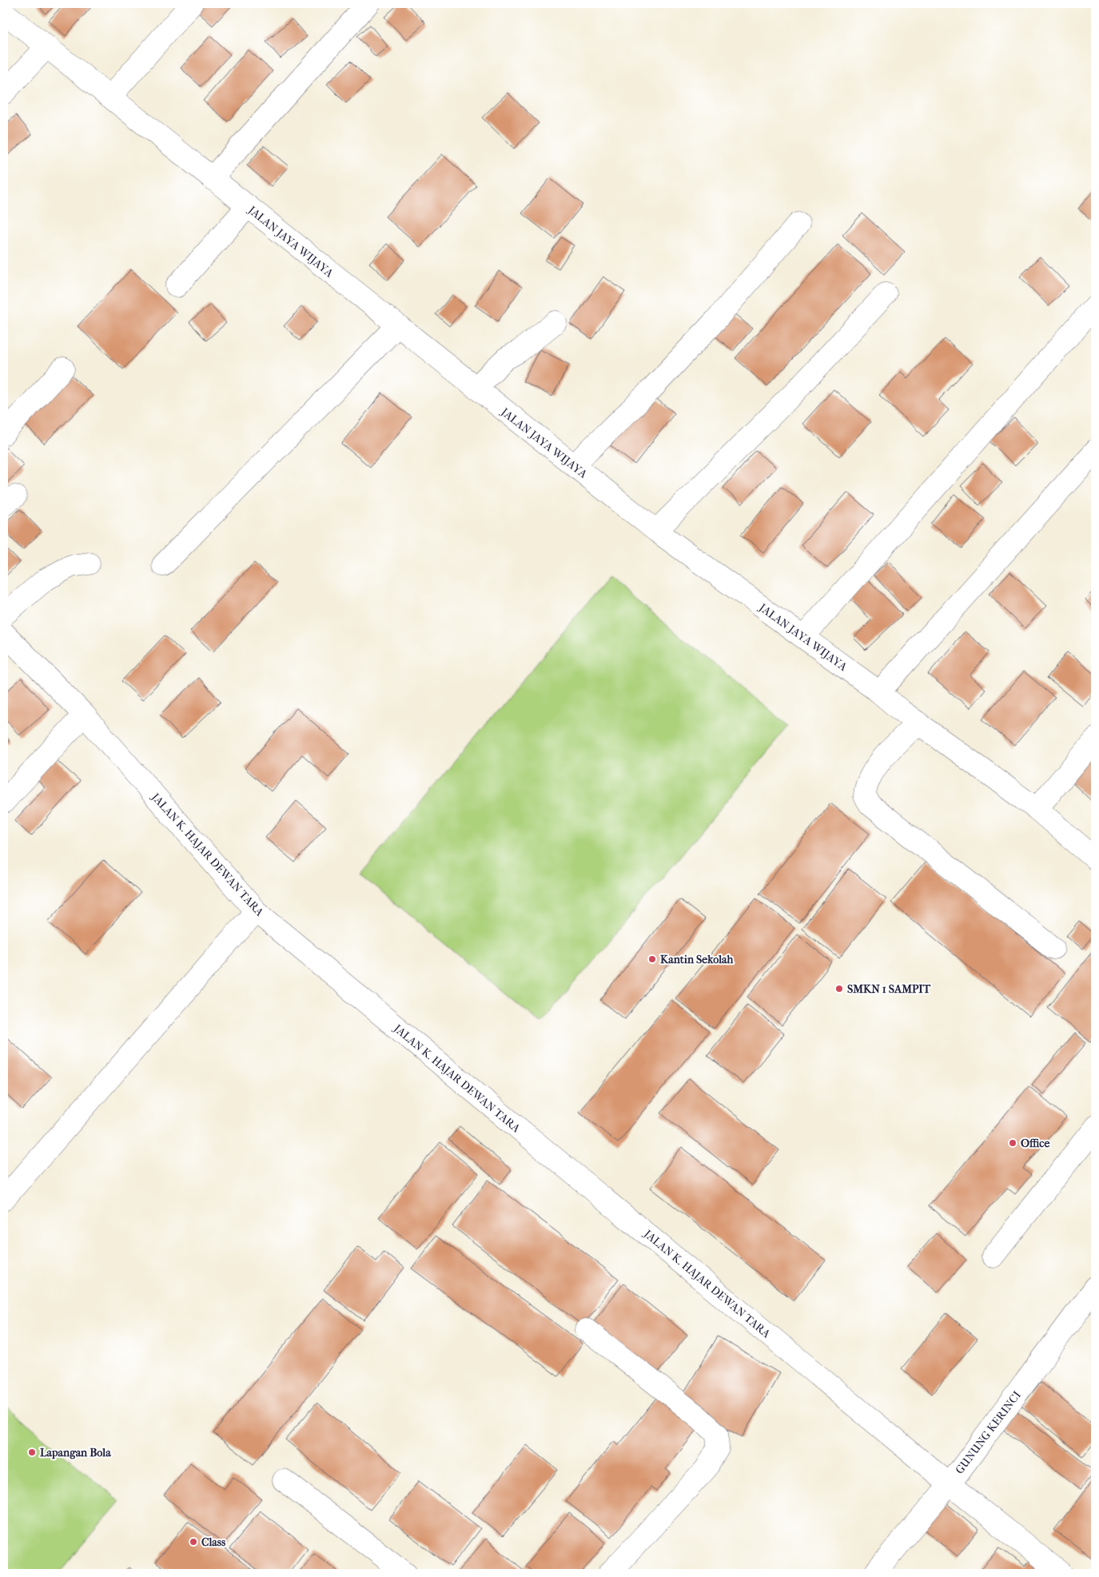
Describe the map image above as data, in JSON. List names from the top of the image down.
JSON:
{
  "streets": {
    "street": ["JALAN JAYA WIJAYA", "JALAN K. HAJAR DEWAN TARA", "GUNUNG KERINCI"]
  },
  "crossings": [
    ["JALAN K. HAJAR DEWAN TARA", "GUNUNG KERINCI"]
  ],
  "places": [
    "Kantin Sekolah",
    "SMKN 1 SAMPIT",
    "Office",
    "Lapangan Bola",
    "Class"
  ]
}
